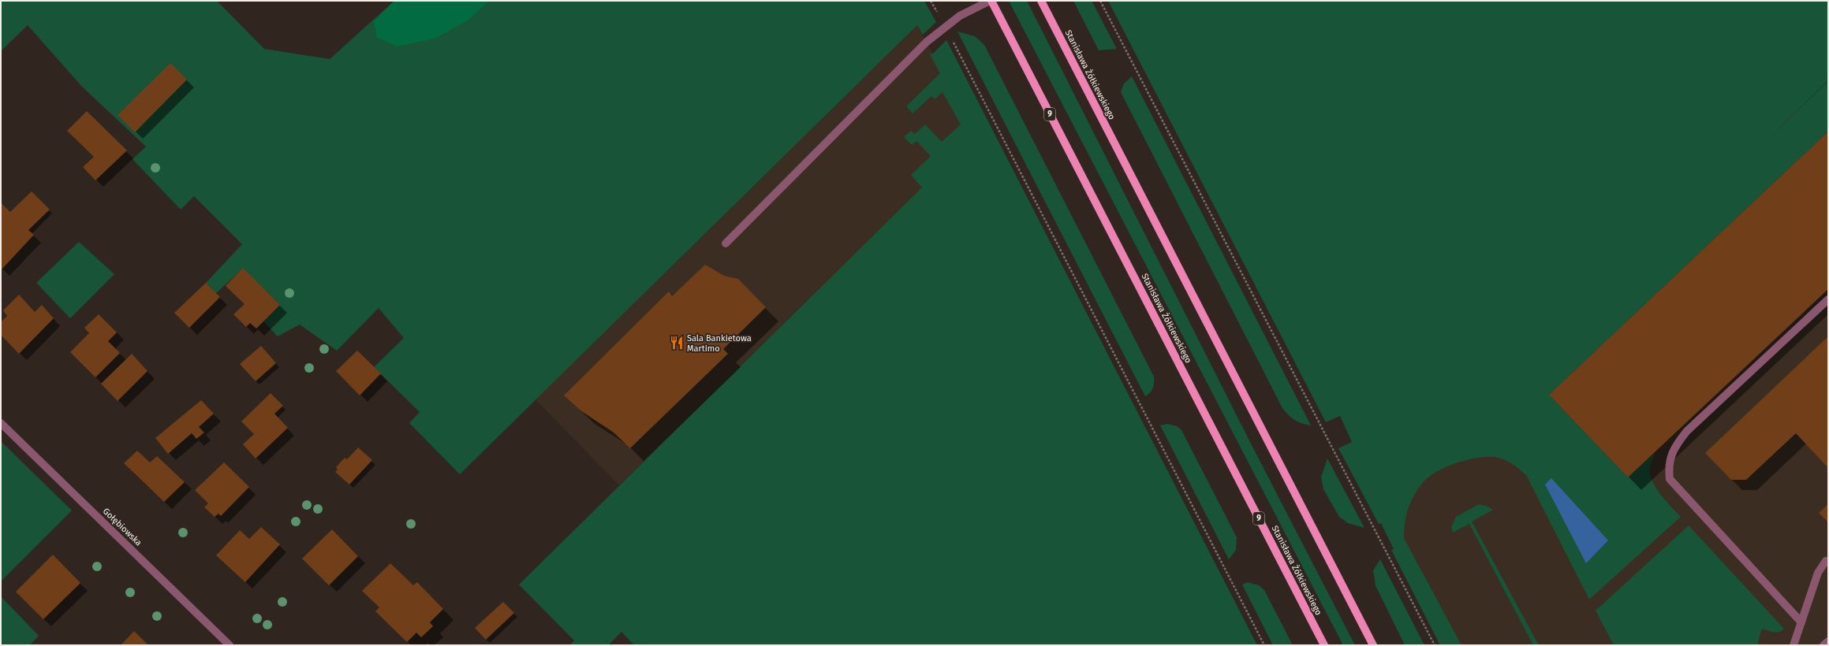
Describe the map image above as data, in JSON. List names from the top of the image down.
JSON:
{
  "streets": {
    "main road": ["Stanisława Żółkiewskiego", "9"],
    "street": ["Gołębiowska"]
  },
  "places": {
    "restaurant": ["Sala Bankietowa Martimo"]
  }
}
